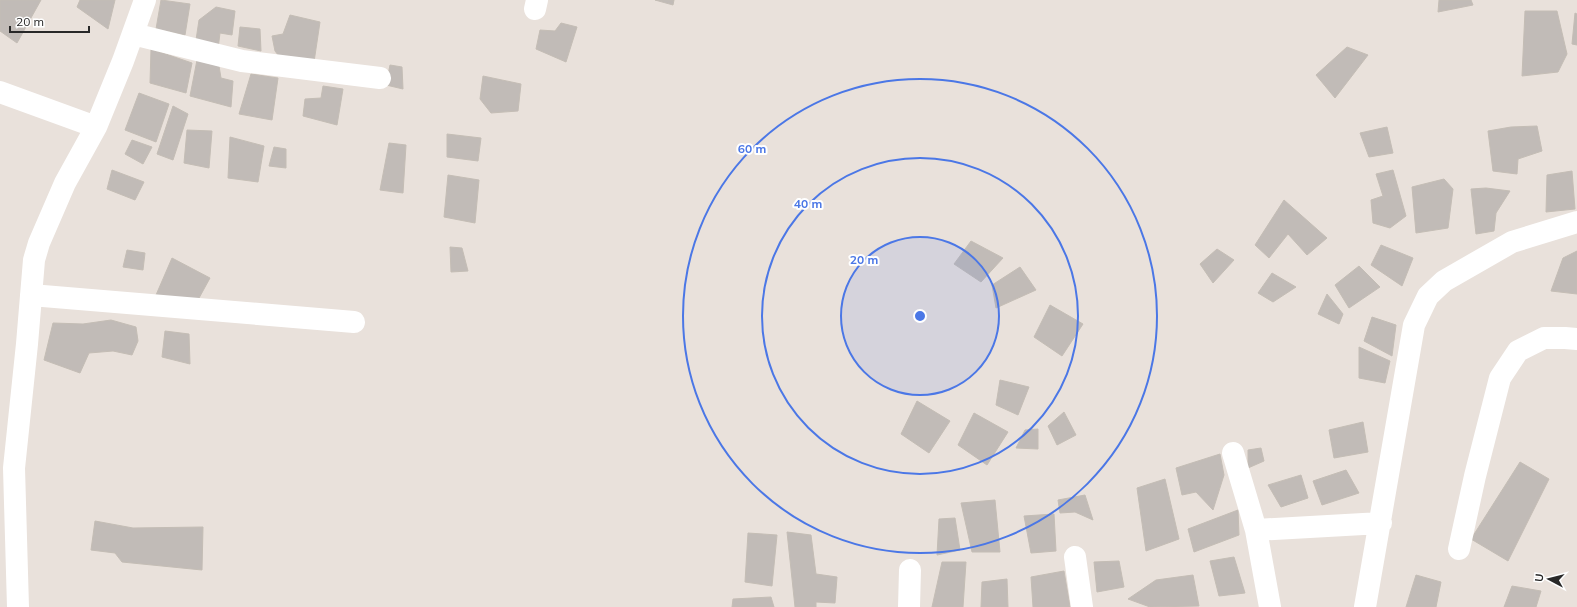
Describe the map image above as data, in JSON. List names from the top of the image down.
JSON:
{
  "scale_bar": "20 m",
  "north": "left",
  "rings": ["60 m", "40 m", "20 m"]
}
